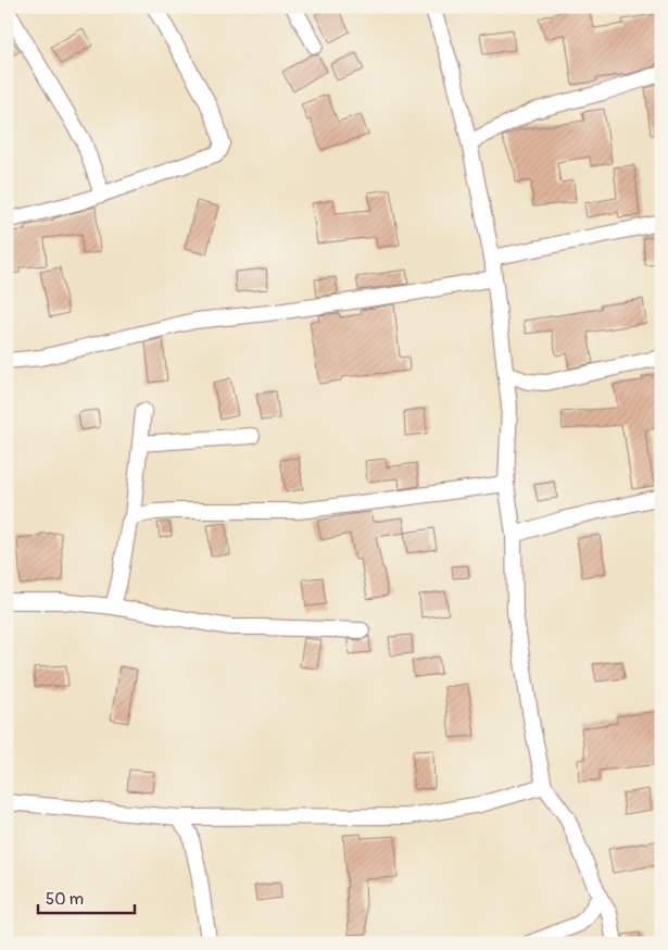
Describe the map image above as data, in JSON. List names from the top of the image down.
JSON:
{
  "scale_bar": "50 m"
}
